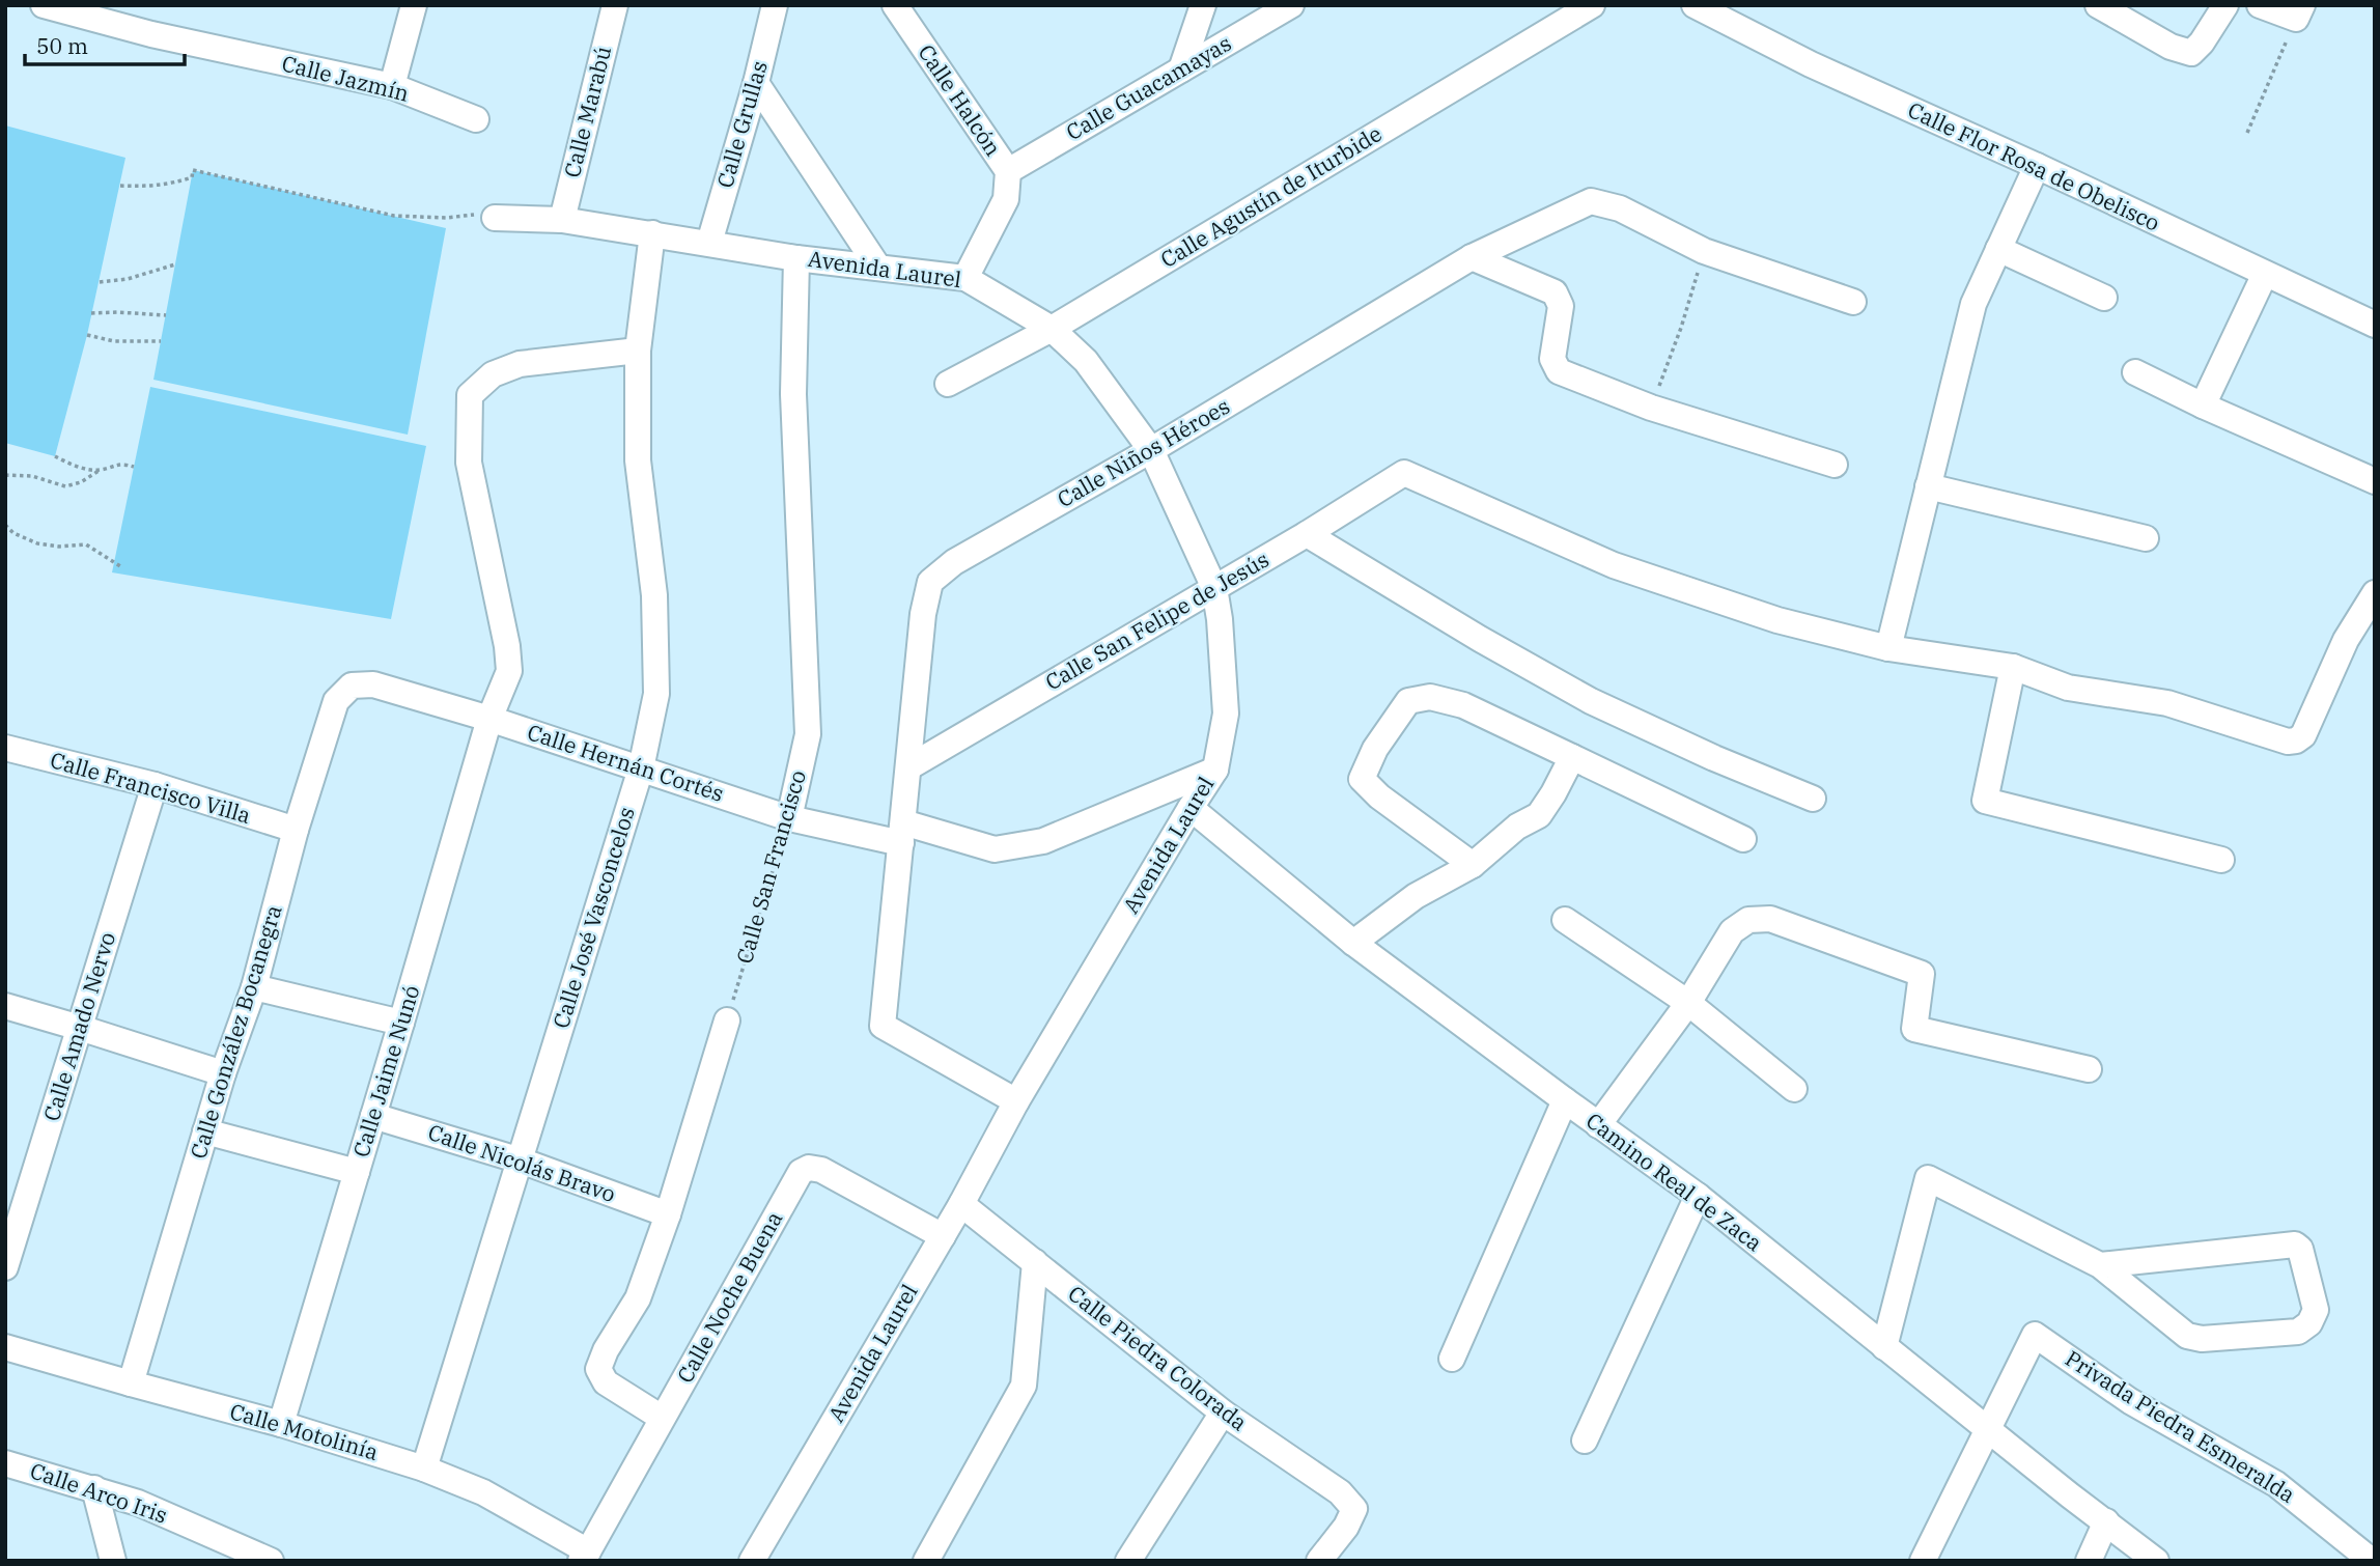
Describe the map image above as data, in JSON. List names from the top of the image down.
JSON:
{
  "streets": {
    "street": [
      "Calle Jazmín",
      "Calle Guacamayas",
      "Calle Halcón",
      "Calle Marabú",
      "Calle Grullas",
      "Calle Flor Rosa de Obelisco",
      "Calle Agustín de Iturbide",
      "Avenida Laurel",
      "Calle Niños Héroes",
      "Calle San Felipe de Jesús",
      "Calle Hernán Cortés",
      "Calle Francisco Villa",
      "Calle San Francisco",
      "Calle José Vasconcelos",
      "Calle Amado Nervo",
      "Calle González Bocanegra",
      "Calle Jaime Nunó",
      "Calle Nicolás Bravo",
      "Camino Real de Zaca",
      "Calle Noche Buena",
      "Calle Piedra Colorada",
      "Privada Piedra Esmeralda",
      "Calle Motolinía",
      "Calle Arco Iris"
    ]
  },
  "crossings": [
    ["Calle Guacamayas", "Calle Halcón"],
    ["Calle Halcón", "Avenida Laurel"],
    ["Calle Marabú", "Avenida Laurel"],
    ["Calle Grullas", "Avenida Laurel"],
    ["Calle Agustín de Iturbide", "Avenida Laurel"],
    ["Avenida Laurel", "Calle Niños Héroes"],
    ["Avenida Laurel", "Calle San Felipe de Jesús"],
    ["Avenida Laurel", "Calle Hernán Cortés"],
    ["Avenida Laurel", "Calle San Francisco"],
    ["Avenida Laurel", "Calle José Vasconcelos"],
    ["Avenida Laurel", "Camino Real de Zaca"],
    ["Avenida Laurel", "Calle Noche Buena"],
    ["Avenida Laurel", "Calle Piedra Colorada"],
    ["Calle Niños Héroes", "Calle San Felipe de Jesús"],
    ["Calle Niños Héroes", "Calle Hernán Cortés"],
    ["Calle Hernán Cortés", "Calle San Francisco"],
    ["Calle Hernán Cortés", "Calle José Vasconcelos"],
    ["Calle Hernán Cortés", "Calle González Bocanegra"],
    ["Calle Hernán Cortés", "Calle Jaime Nunó"],
    ["Calle Francisco Villa", "Calle Amado Nervo"],
    ["Calle Francisco Villa", "Calle González Bocanegra"],
    ["Calle José Vasconcelos", "Calle Nicolás Bravo"],
    ["Calle José Vasconcelos", "Calle Motolinía"],
    ["Calle González Bocanegra", "Calle Motolinía"],
    ["Calle Jaime Nunó", "Calle Nicolás Bravo"],
    ["Calle Jaime Nunó", "Calle Motolinía"],
    ["Camino Real de Zaca", "Privada Piedra Esmeralda"],
    ["Calle Noche Buena", "Calle Motolinía"]
  ],
  "scale_bar": "50 m"
}
